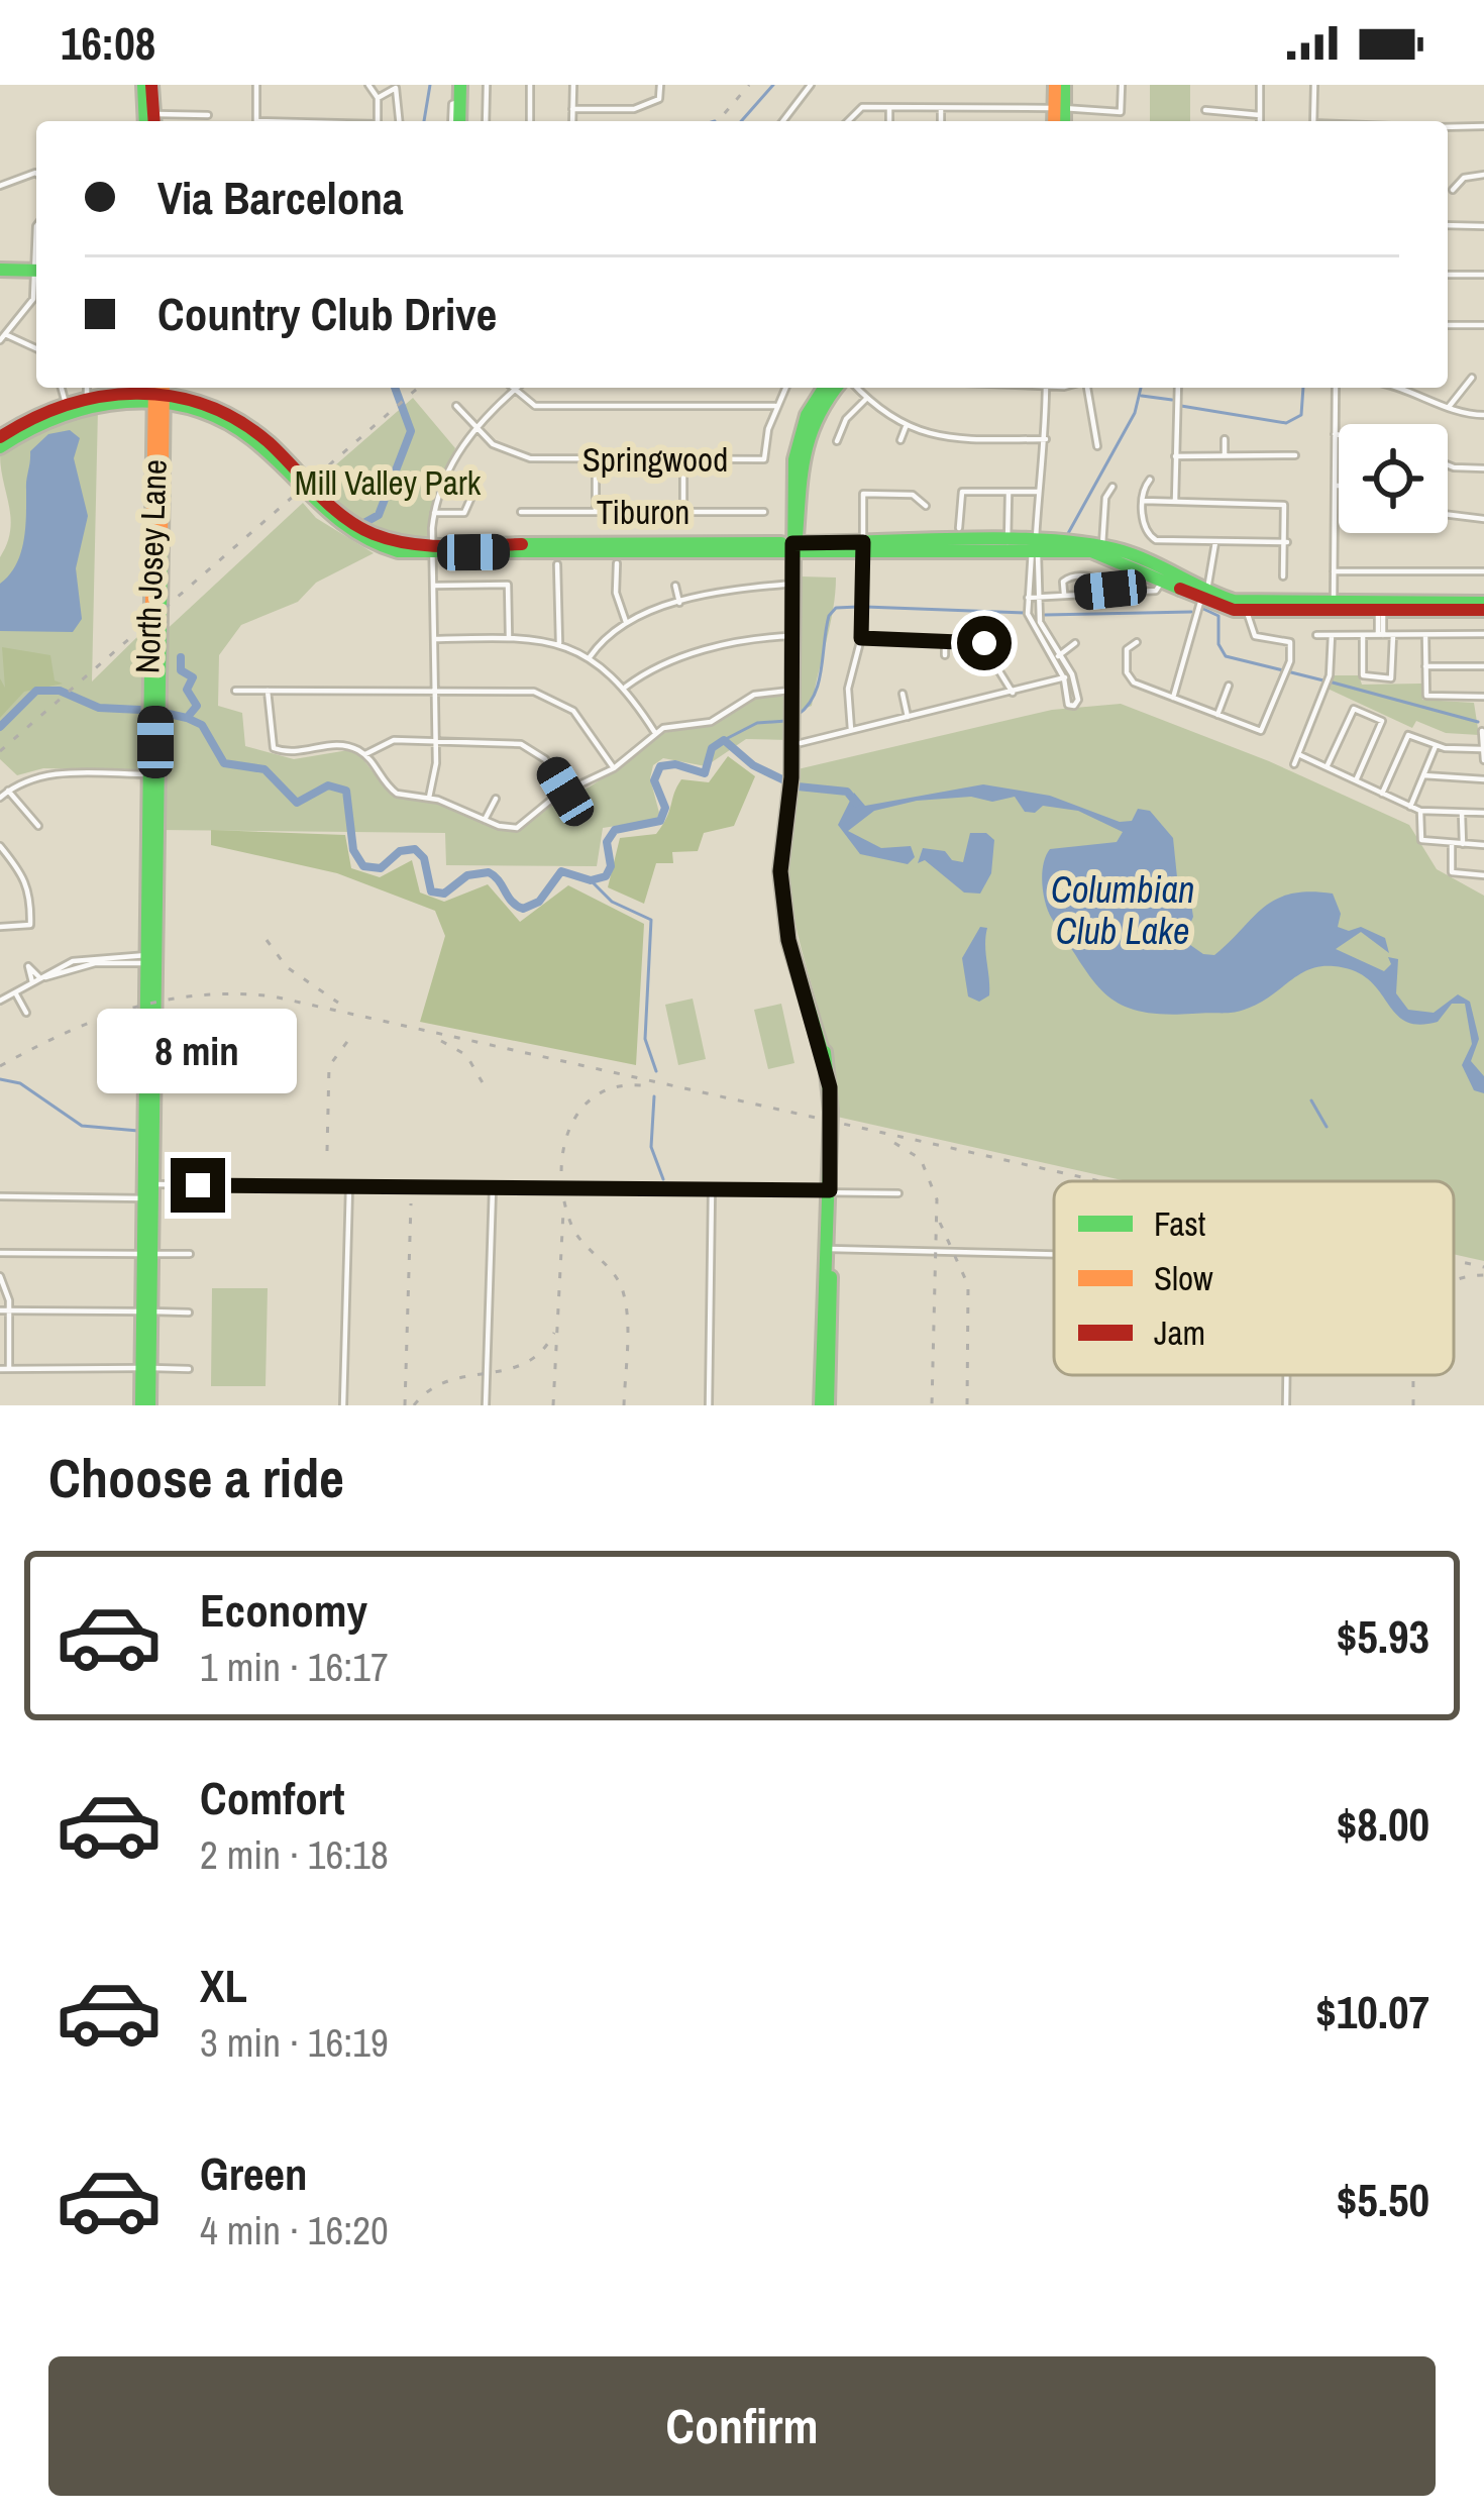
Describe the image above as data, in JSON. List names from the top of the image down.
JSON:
{
  "streets": {
    "main road": ["North Josey Lane"],
    "street": ["Springwood", "Tiburon"]
  },
  "water": ["Columbian Club Lake"],
  "parks": ["Mill Valley Park"],
  "legend": ["Fast", "Slow", "Jam"],
  "page": {
    "status": "16:08",
    "banner": ["Via Barcelona", "Country Club Drive"],
    "bubble": "8 min",
    "heading": "Choose a ride",
    "list": [
      {
        "name": "Economy",
        "note": "1 min · 16:17",
        "value": "$5.93"
      },
      {
        "name": "Comfort",
        "note": "2 min · 16:18",
        "value": "$8.00"
      },
      {
        "name": "XL",
        "note": "3 min · 16:19",
        "value": "$10.07"
      },
      {
        "name": "Green",
        "note": "4 min · 16:20",
        "value": "$5.50"
      }
    ],
    "buttons": "Confirm"
  }
}
